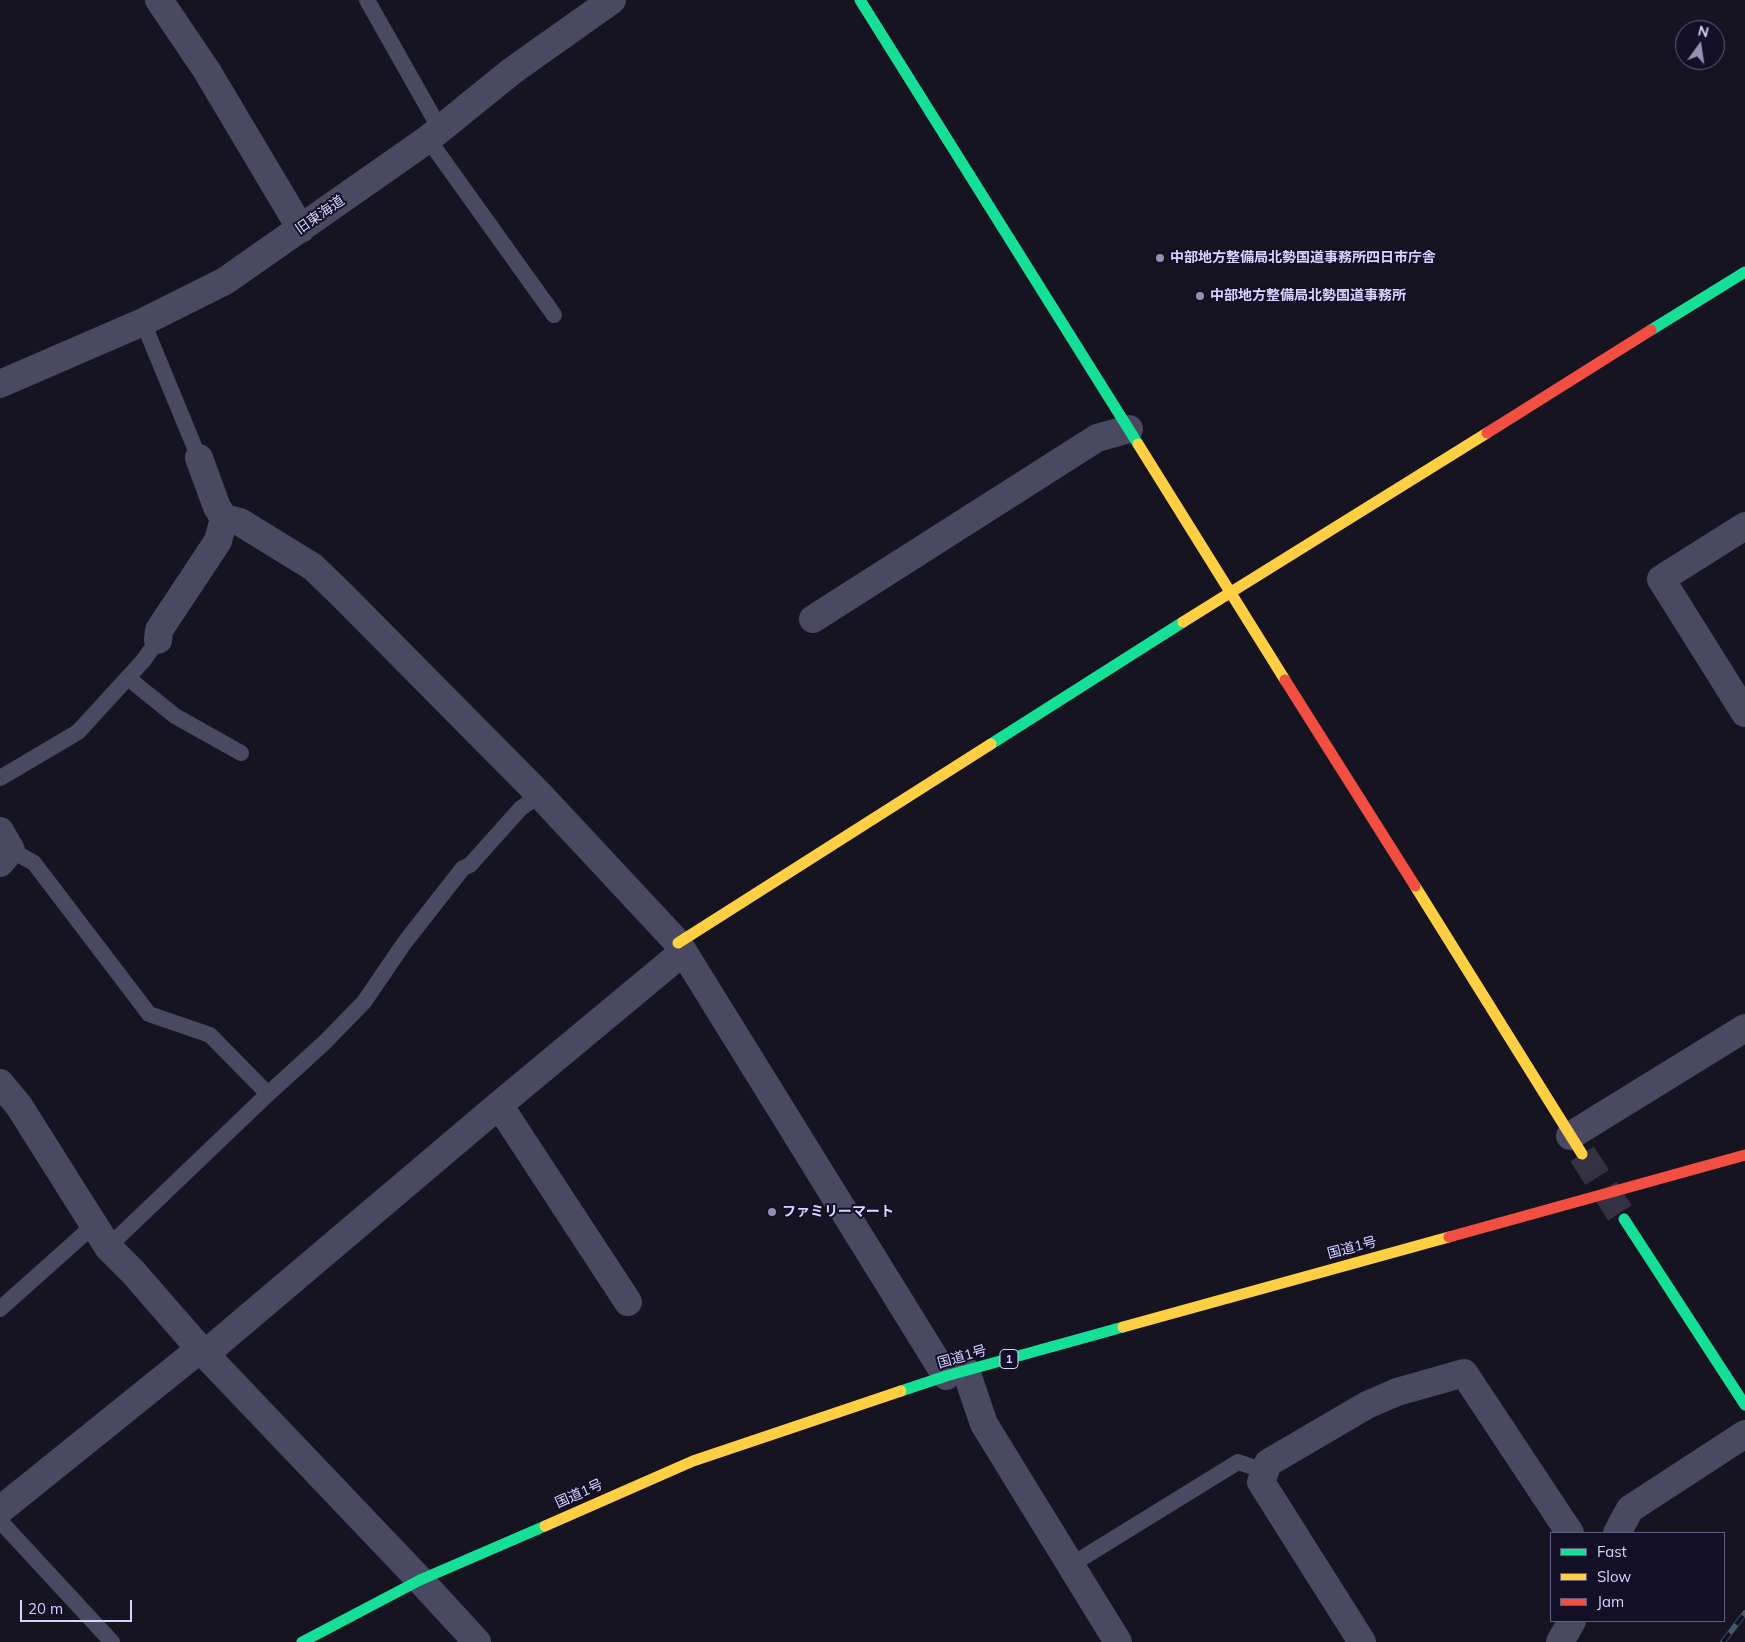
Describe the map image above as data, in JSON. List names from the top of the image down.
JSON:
{
  "streets": {
    "main road": ["国道1号", "1"],
    "street": ["旧東海道"]
  },
  "places": ["中部地方整備局北勢国道事務所四日市庁舎", "中部地方整備局北勢国道事務所", "ファミリーマート"],
  "legend": ["Fast", "Slow", "Jam"],
  "scale_bar": "20 m",
  "north": "top"
}
